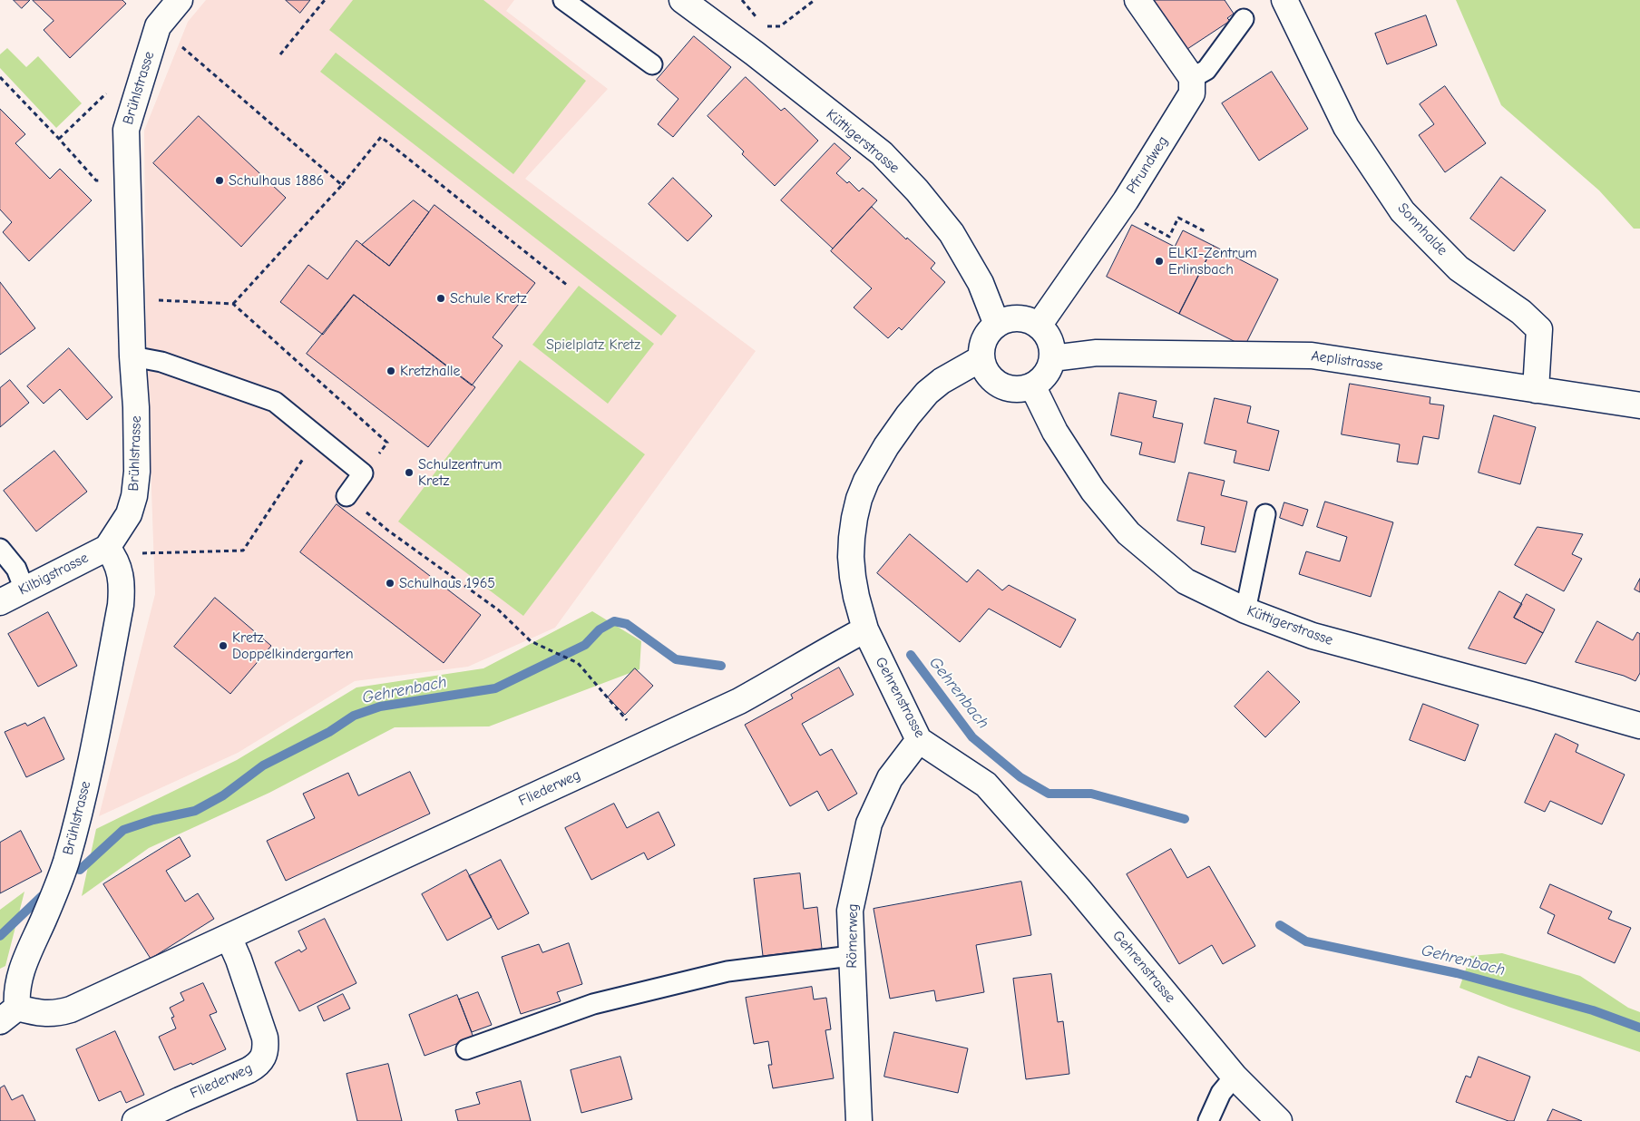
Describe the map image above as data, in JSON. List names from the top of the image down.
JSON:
{
  "streets": {
    "street": [
      "Brühlstrasse",
      "Küttigerstrasse",
      "Pfrundweg",
      "Sonnhalde",
      "Aeplistrasse",
      "Kilbigstrasse",
      "Gehrenstrasse",
      "Fliederweg",
      "Römerweg"
    ]
  },
  "crossings": [
    ["Brühlstrasse", "Kilbigstrasse"],
    ["Brühlstrasse", "Fliederweg"],
    ["Küttigerstrasse", "Pfrundweg"],
    ["Küttigerstrasse", "Aeplistrasse"],
    ["Küttigerstrasse", "Gehrenstrasse"],
    ["Pfrundweg", "Aeplistrasse"],
    ["Pfrundweg", "Gehrenstrasse"],
    ["Sonnhalde", "Aeplistrasse"],
    ["Aeplistrasse", "Gehrenstrasse"],
    ["Gehrenstrasse", "Fliederweg"],
    ["Gehrenstrasse", "Römerweg"]
  ],
  "water": ["Gehrenbach"],
  "parks": ["Spielplatz Kretz"],
  "places": [
    "Schulhaus 1886",
    "ELKI-Zentrum Erlinsbach",
    "Schule Kretz",
    "Kretzhalle",
    "Schulzentrum Kretz",
    "Schulhaus 1965",
    "Kretz Doppelkindergarten"
  ]
}
